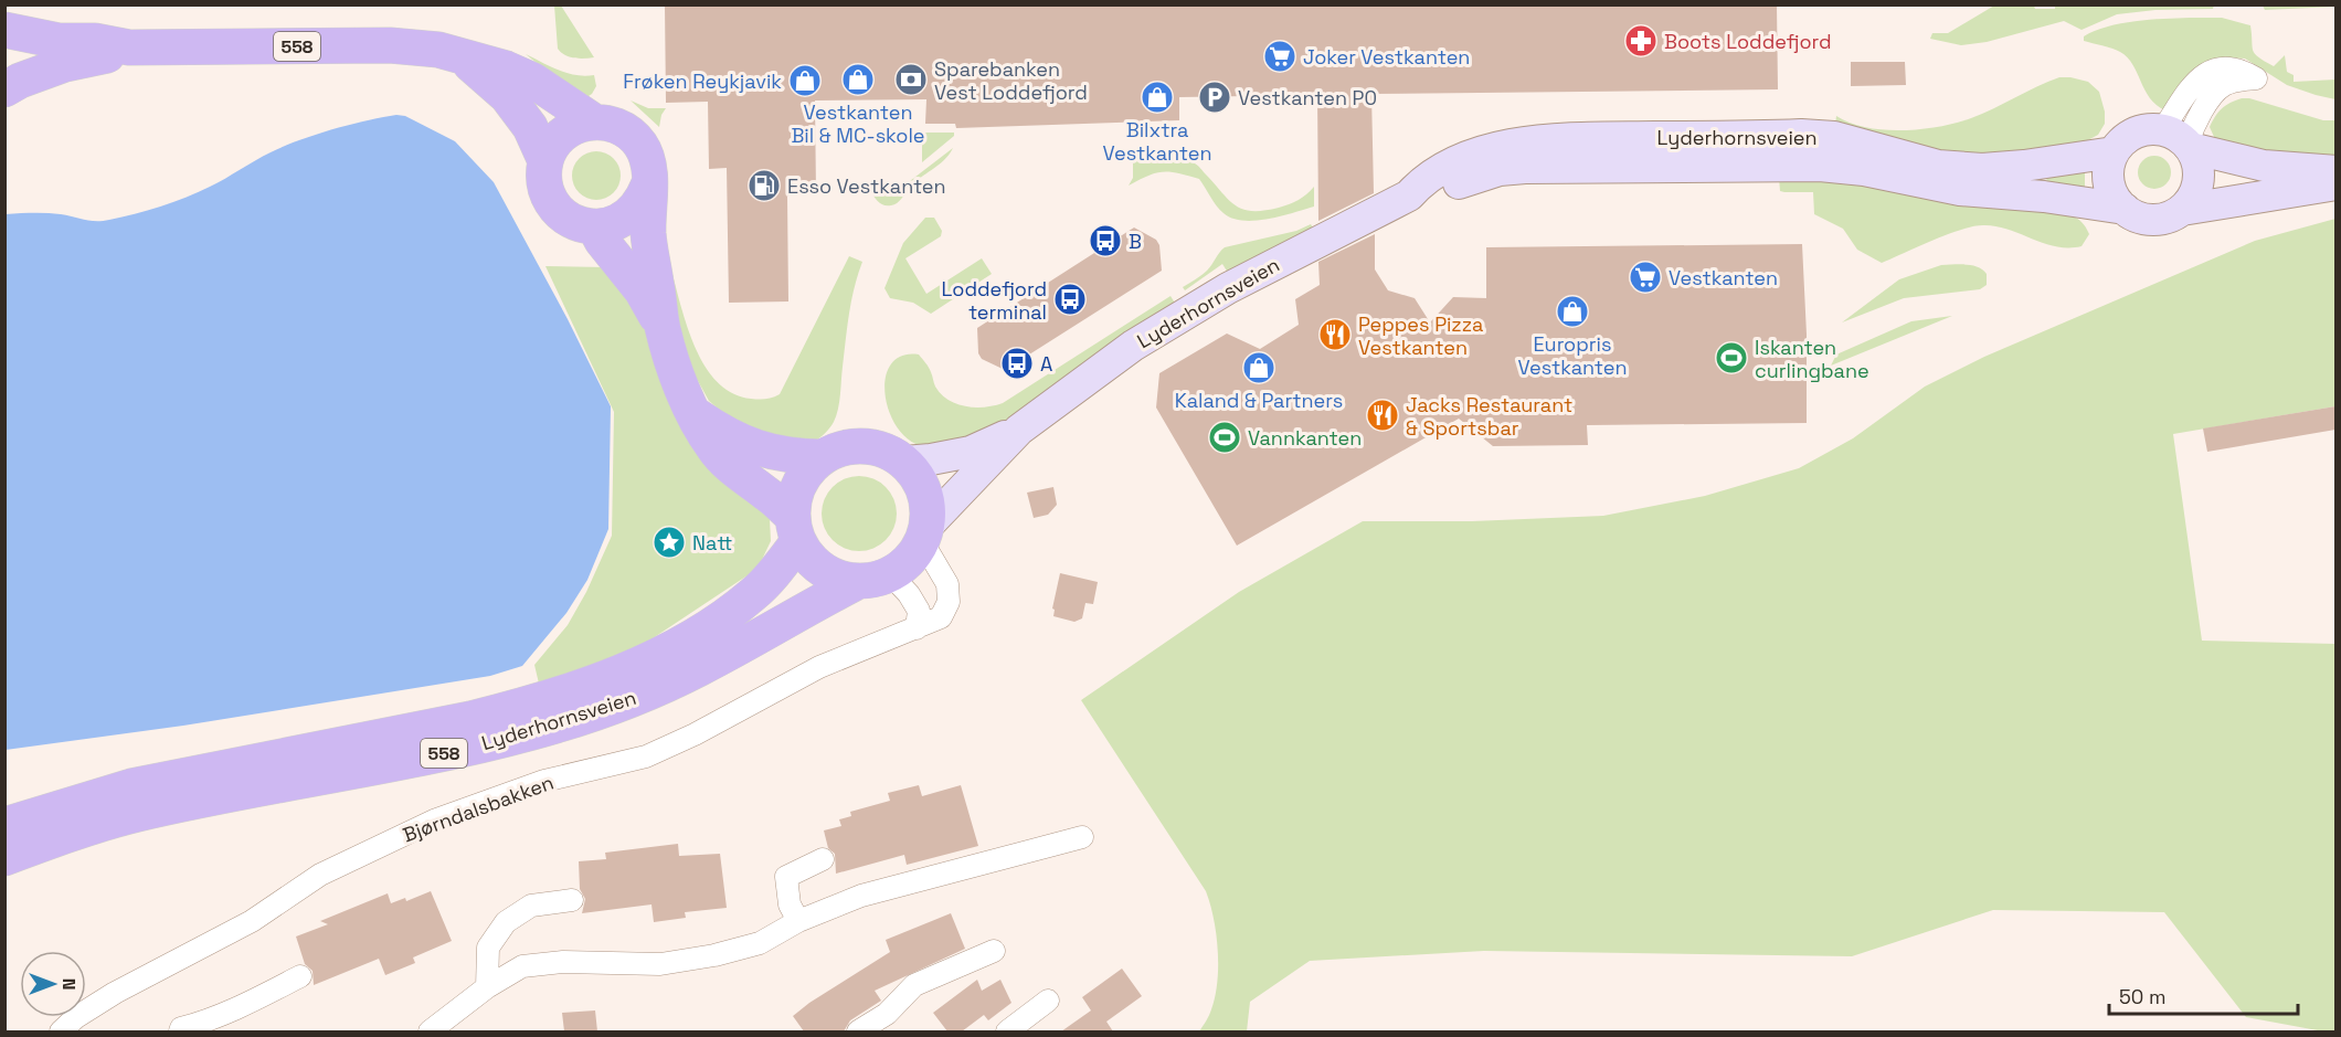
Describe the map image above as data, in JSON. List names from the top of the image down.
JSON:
{
  "streets": {
    "main road": ["558", "Lyderhornsveien"],
    "street": ["Bjørndalsbakken"]
  },
  "crossings": [
    ["558", "Lyderhornsveien"],
    ["558", "Bjørndalsbakken"],
    ["Lyderhornsveien", "Bjørndalsbakken"]
  ],
  "places": {
    "pharmacy": ["Boots Loddefjord"],
    "supermarket": ["Joker Vestkanten", "Vestkanten"],
    "shop": [
      "Vestkanten Bil & MC-skole",
      "Frøken Reykjavik",
      "Bilxtra Vestkanten",
      "Europris Vestkanten",
      "Kaland & Partners"
    ],
    "bank": ["Sparebanken Vest Loddefjord"],
    "parking": ["Vestkanten P0"],
    "fuel station": ["Esso Vestkanten"],
    "bus stop": ["B", "Loddefjord terminal", "A"],
    "restaurant": ["Peppes Pizza Vestkanten", "Jacks Restaurant & Sportsbar"],
    "sports": ["Iskanten curlingbane", "Vannkanten"],
    "place": ["Natt"]
  },
  "scale_bar": "50 m",
  "north": "right"
}
